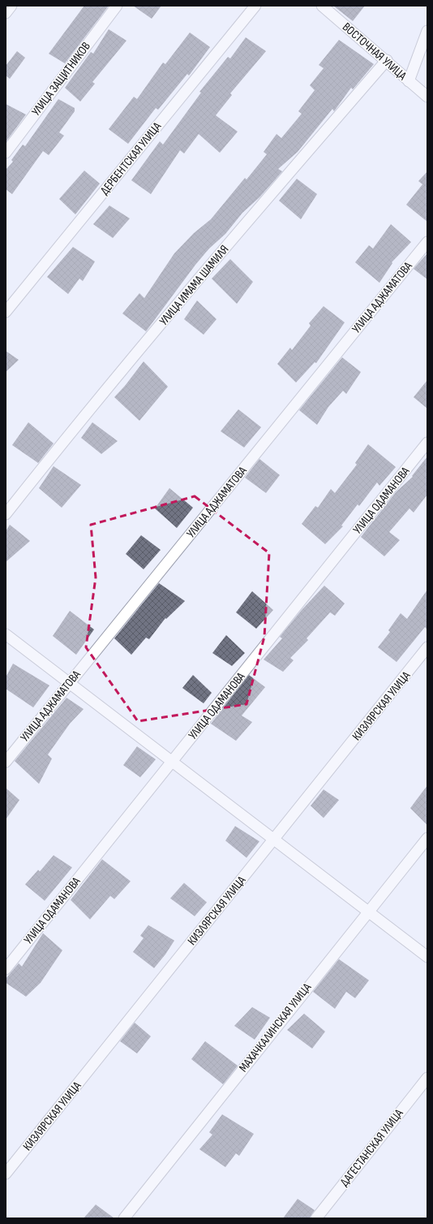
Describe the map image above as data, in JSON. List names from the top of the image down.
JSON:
{
  "streets": {
    "street": [
      "ВОСТОЧНАЯ УЛИЦА",
      "УЛИЦА ЗАЩИТНИКОВ",
      "ДЕРБЕНТСКАЯ УЛИЦА",
      "УЛИЦА ИМАМА ШАМИЛЯ",
      "УЛИЦА АДЖАМАТОВА",
      "УЛИЦА ОДАМАНОВА",
      "КИЗЛЯРСКАЯ УЛИЦА",
      "МАХАЧКАЛИНСКАЯ УЛИЦА",
      "ДАГЕСТАНСКАЯ УЛИЦА"
    ]
  },
  "crossings": [
    ["ВОСТОЧНАЯ УЛИЦА", "УЛИЦА ИМАМА ШАМИЛЯ"]
  ]
}
